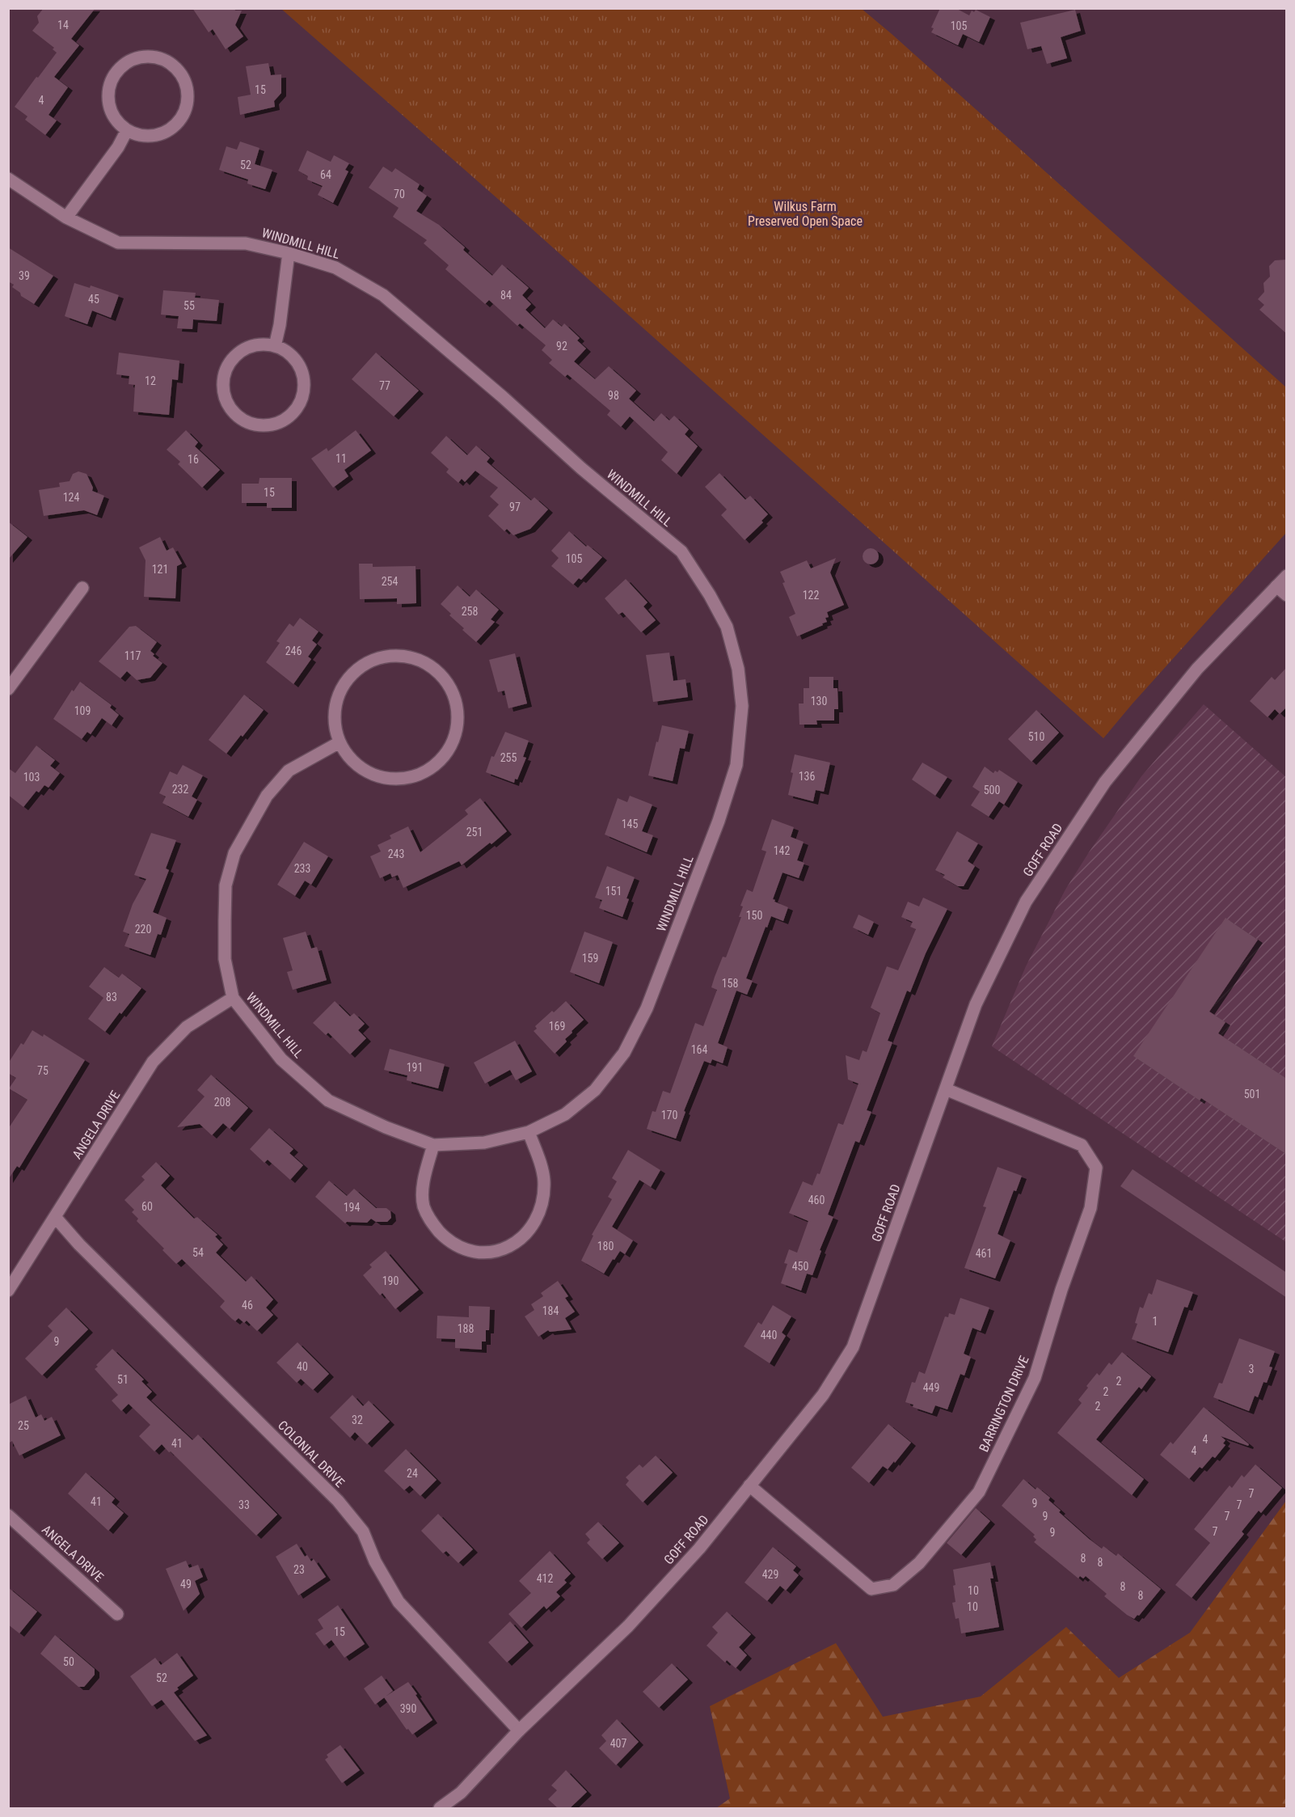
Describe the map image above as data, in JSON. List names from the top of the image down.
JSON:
{
  "streets": {
    "street": [
      "WINDMILL HILL",
      "GOFF ROAD",
      "ANGELA DRIVE",
      "BARRINGTON DRIVE",
      "COLONIAL DRIVE"
    ]
  },
  "crossings": [
    ["WINDMILL HILL", "ANGELA DRIVE"],
    ["GOFF ROAD", "BARRINGTON DRIVE"],
    ["GOFF ROAD", "COLONIAL DRIVE"],
    ["ANGELA DRIVE", "COLONIAL DRIVE"]
  ],
  "parks": ["Wilkus Farm Preserved Open Space"],
  "house_numbers": [
    "14",
    "105",
    "15",
    "4",
    "52",
    "64",
    "70",
    "39",
    "84",
    "45",
    "55",
    "92",
    "12",
    "77",
    "98",
    "11",
    "16",
    "15",
    "124",
    "97",
    "105",
    "121",
    "254",
    "122",
    "258",
    "246",
    "117",
    "130",
    "109",
    "510",
    "255",
    "136",
    "103",
    "232",
    "500",
    "145",
    "251",
    "142",
    "243",
    "233",
    "151",
    "150",
    "220",
    "159",
    "158",
    "83",
    "169",
    "164",
    "191",
    "75",
    "501",
    "208",
    "170",
    "460",
    "60",
    "194",
    "180",
    "54",
    "461",
    "450",
    "190",
    "46",
    "184",
    "1",
    "188",
    "440",
    "9",
    "40",
    "3",
    "51",
    "2",
    "449",
    "2",
    "2",
    "32",
    "25",
    "4",
    "41",
    "4",
    "24",
    "7",
    "41",
    "9",
    "33",
    "7",
    "9",
    "7",
    "7",
    "9",
    "8",
    "8",
    "23",
    "429",
    "412",
    "49",
    "8",
    "10",
    "8",
    "10",
    "15",
    "50",
    "52",
    "390",
    "407"
  ]
}
